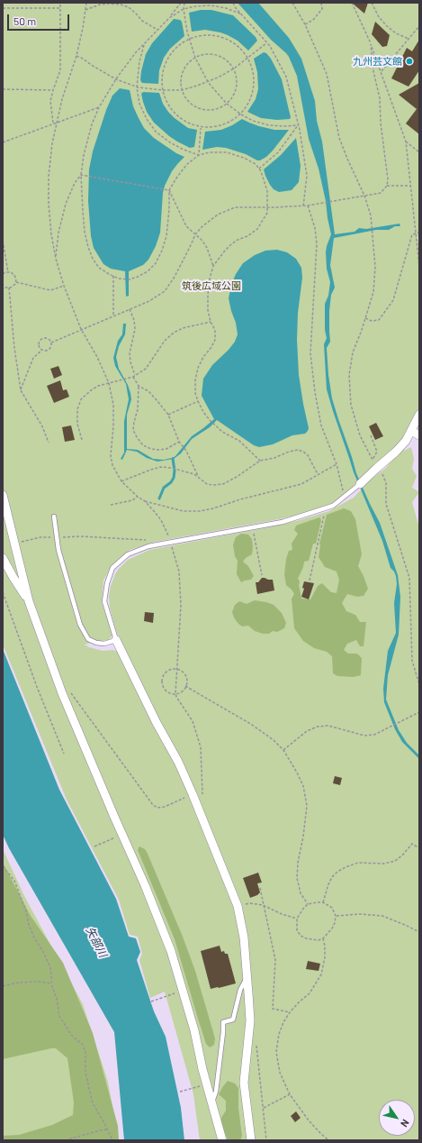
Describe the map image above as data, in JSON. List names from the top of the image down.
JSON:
{
  "water": ["矢部川"],
  "parks": ["筑後広域公園"],
  "places": ["九州芸文館"],
  "scale_bar": "50 m",
  "north": "bottom right"
}
